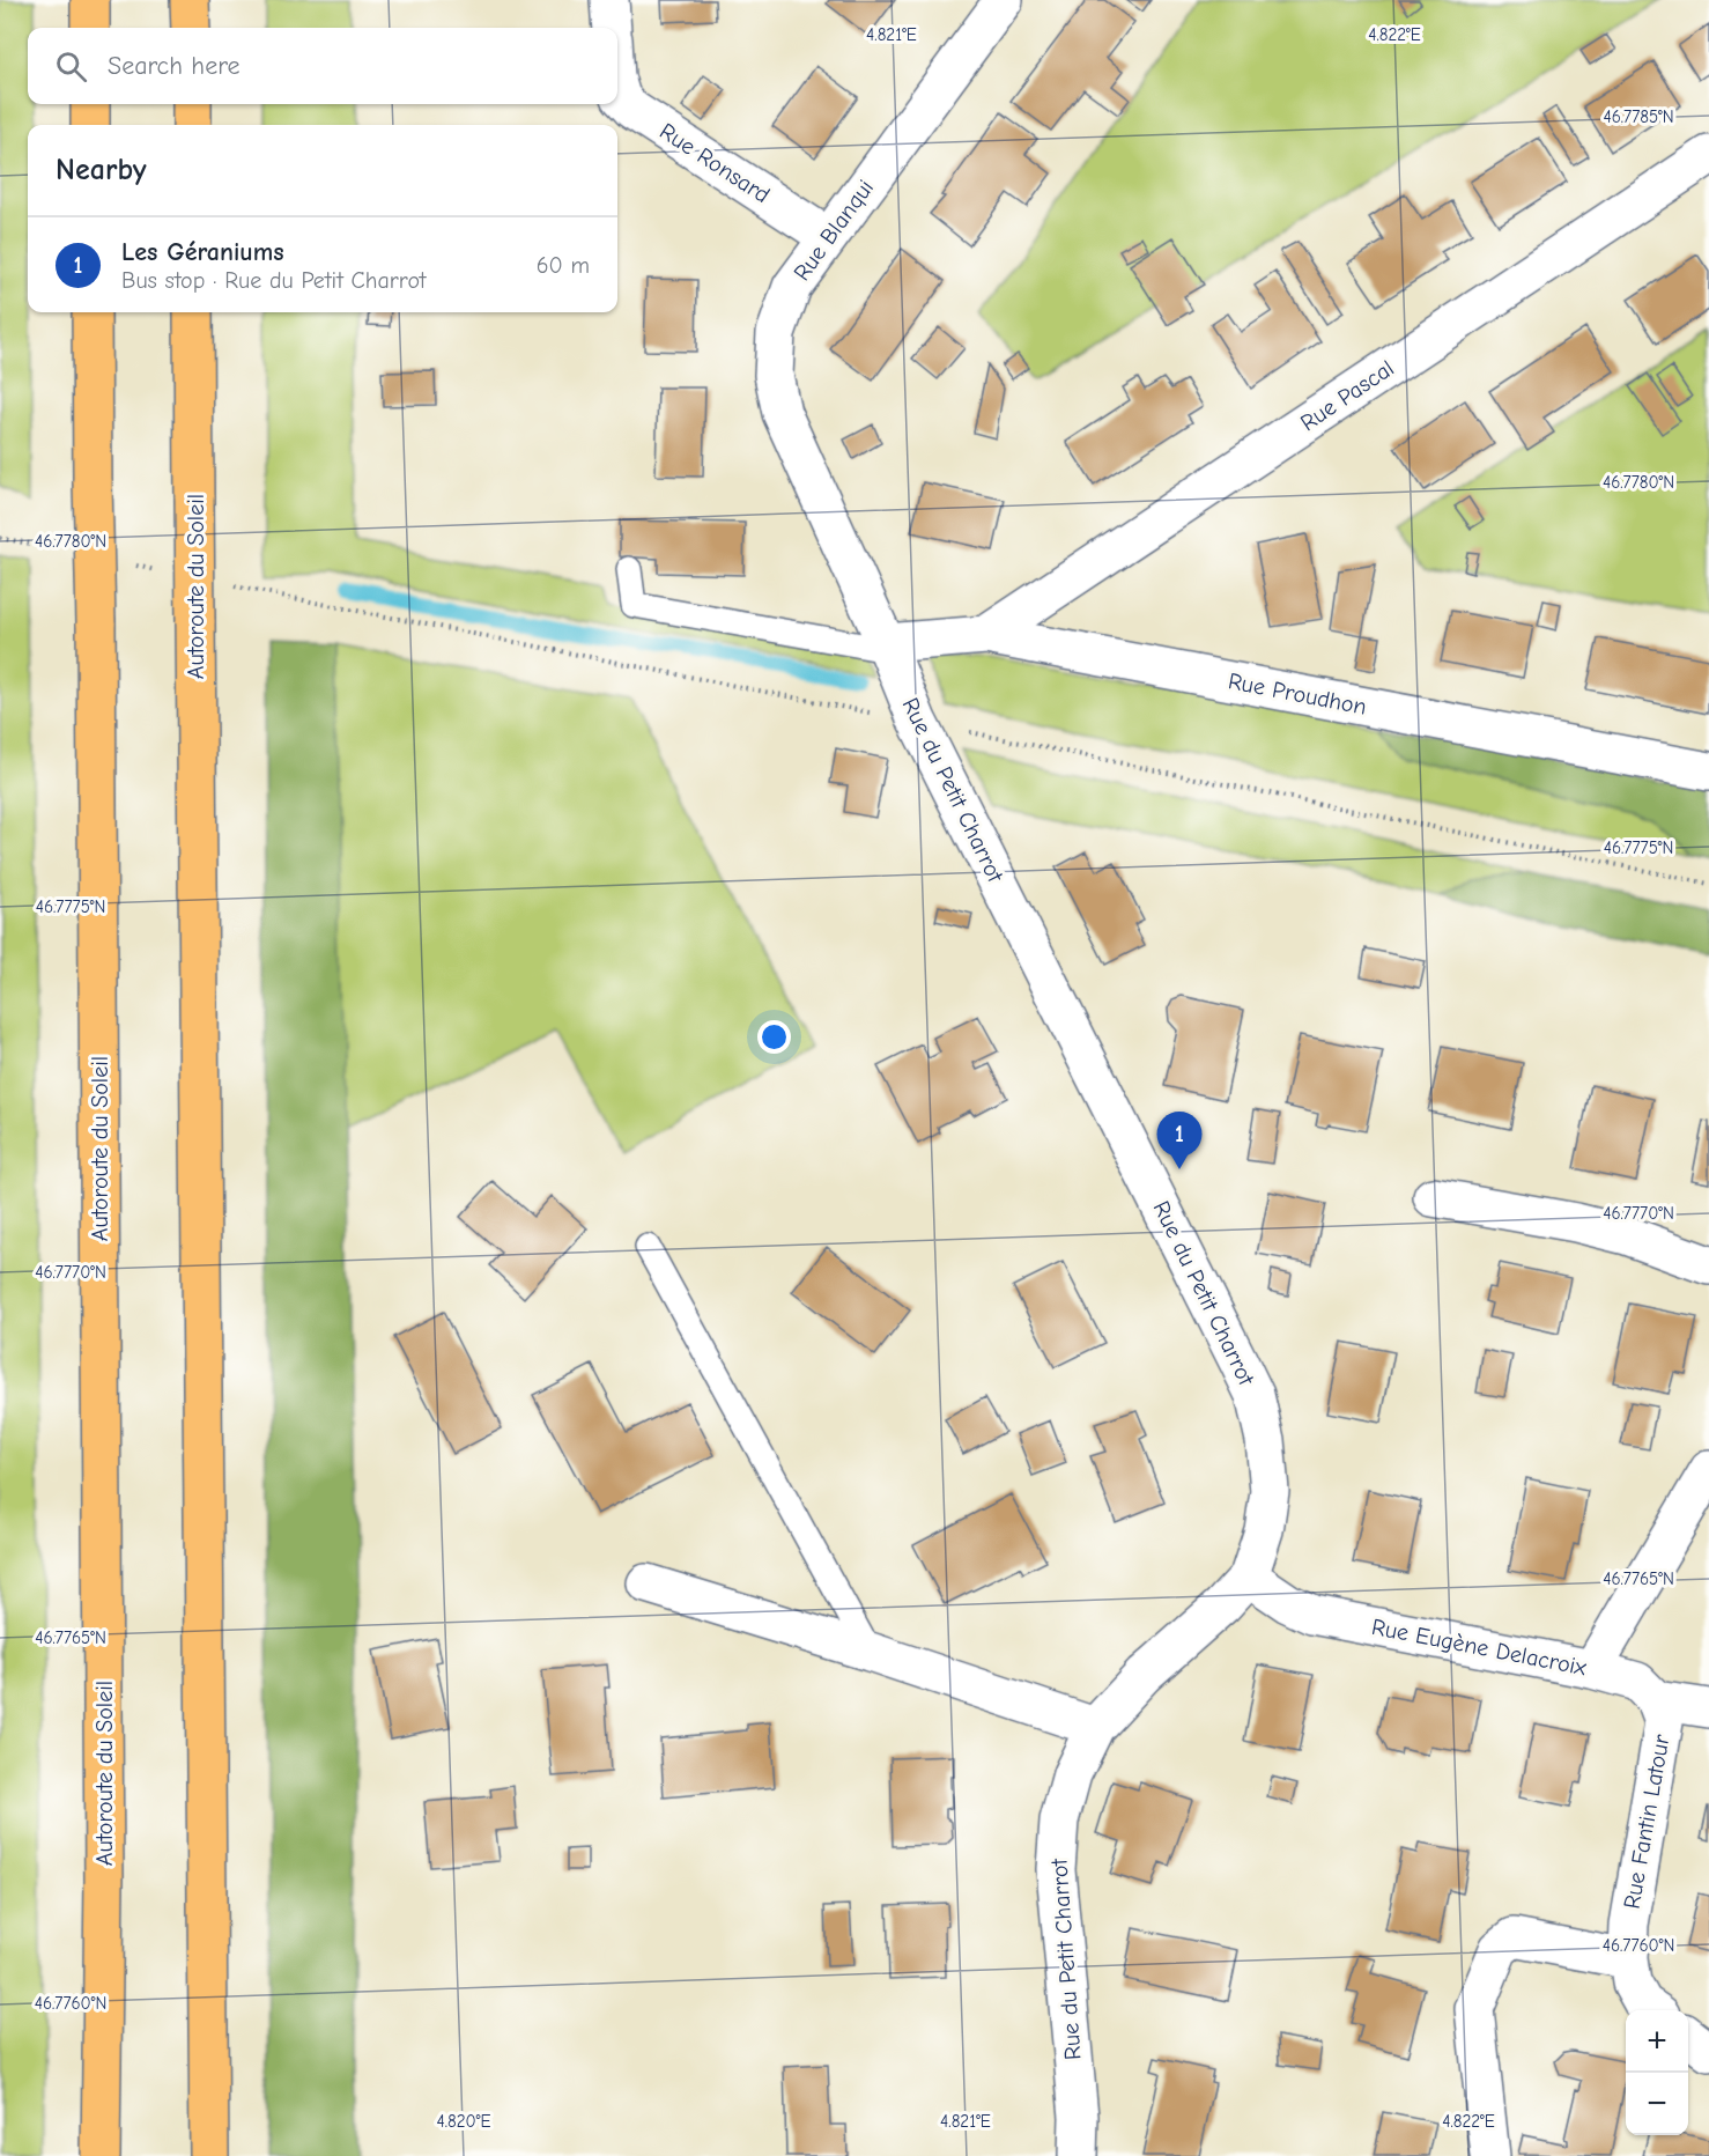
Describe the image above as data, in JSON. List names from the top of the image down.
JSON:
{
  "streets": {
    "highway": ["Autoroute du Soleil"],
    "street": [
      "Rue Ronsard",
      "Rue Blanqui",
      "Rue Pascal",
      "Rue Proudhon",
      "Rue du Petit Charrot",
      "Rue Eugène Delacroix",
      "Rue Fantin Latour"
    ]
  },
  "crossings": [
    ["Rue Ronsard", "Rue Blanqui"],
    ["Rue Blanqui", "Rue Proudhon"],
    ["Rue Blanqui", "Rue du Petit Charrot"],
    ["Rue Pascal", "Rue Proudhon"],
    ["Rue Proudhon", "Rue du Petit Charrot"],
    ["Rue du Petit Charrot", "Rue Eugène Delacroix"],
    ["Rue Eugène Delacroix", "Rue Fantin Latour"]
  ],
  "page": {
    "search": "Search here",
    "heading": "Nearby",
    "list": [
      {
        "mark": "1",
        "name": "Les Géraniums",
        "note": "Bus stop · Rue du Petit Charrot",
        "value": "60 m"
      }
    ],
    "pins": "1",
    "map_buttons": ["+", "−"]
  },
  "coordinates": [
    "4.821°E",
    "4.822°E",
    "46.7785°N",
    "46.7780°N",
    "46.7775°N",
    "46.7770°N",
    "46.7765°N",
    "46.7760°N",
    "4.820°E"
  ]
}
